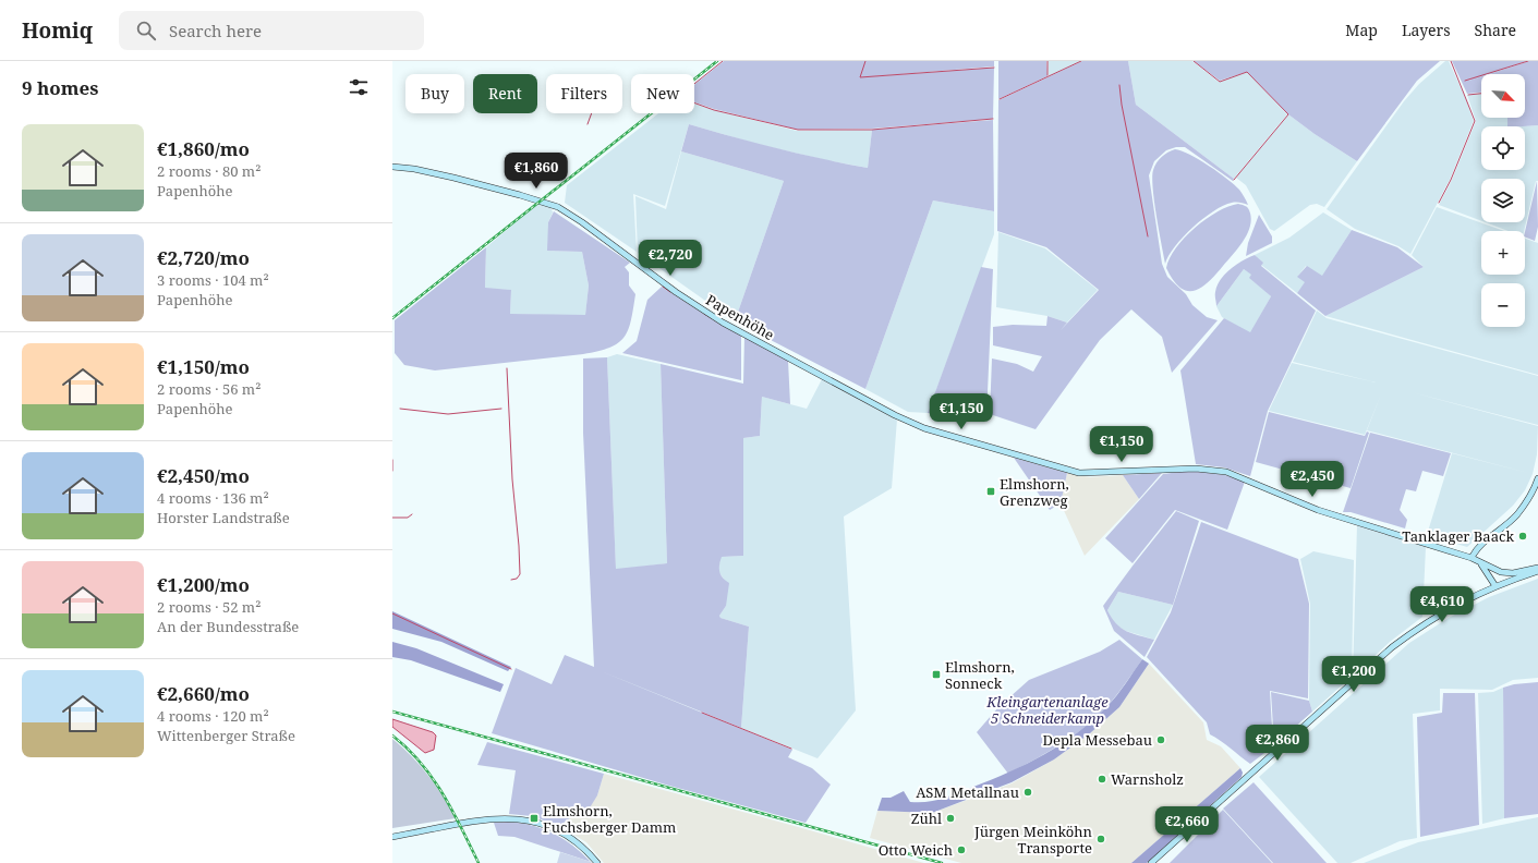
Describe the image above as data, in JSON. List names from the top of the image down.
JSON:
{
  "streets": {
    "main road": ["Papenhöhe"]
  },
  "parks": ["Kleingartenanlage 5 Schneiderkamp"],
  "places": {
    "transit": ["Elmshorn, Grenzweg", "Elmshorn, Sonneck", "Elmshorn, Fuchsberger Damm"],
    "other": [
      "Tanklager Baack",
      "Depla Messebau",
      "Warnsholz",
      "ASM Metallnau",
      "Zühl",
      "Jürgen Meinköhn Transporte",
      "Otto Weich"
    ]
  },
  "north": "bottom right",
  "page": {
    "header": "Homiq",
    "search": "Search here",
    "nav": ["Map", "Layers", "Share"],
    "heading": "9 homes",
    "map_buttons": ["+", "−"],
    "chip": [
      "Buy",
      "Rent",
      "Filters",
      "New"
    ],
    "list": [
      {
        "name": "€1,860/mo",
        "note": "2 rooms · 80 m² · Papenhöhe"
      },
      {
        "name": "€2,720/mo",
        "note": "3 rooms · 104 m² · Papenhöhe"
      },
      {
        "name": "€1,150/mo",
        "note": "2 rooms · 56 m² · Papenhöhe"
      },
      {
        "name": "€2,450/mo",
        "note": "4 rooms · 136 m² · Horster Landstraße"
      },
      {
        "name": "€1,200/mo",
        "note": "2 rooms · 52 m² · An der Bundesstraße"
      },
      {
        "name": "€2,660/mo",
        "note": "4 rooms · 120 m² · Wittenberger Straße"
      }
    ],
    "price": [
      "€1,860",
      "€2,720",
      "€1,150",
      "€1,150",
      "€2,450",
      "€4,610",
      "€1,200",
      "€2,860",
      "€2,660"
    ]
  }
}
